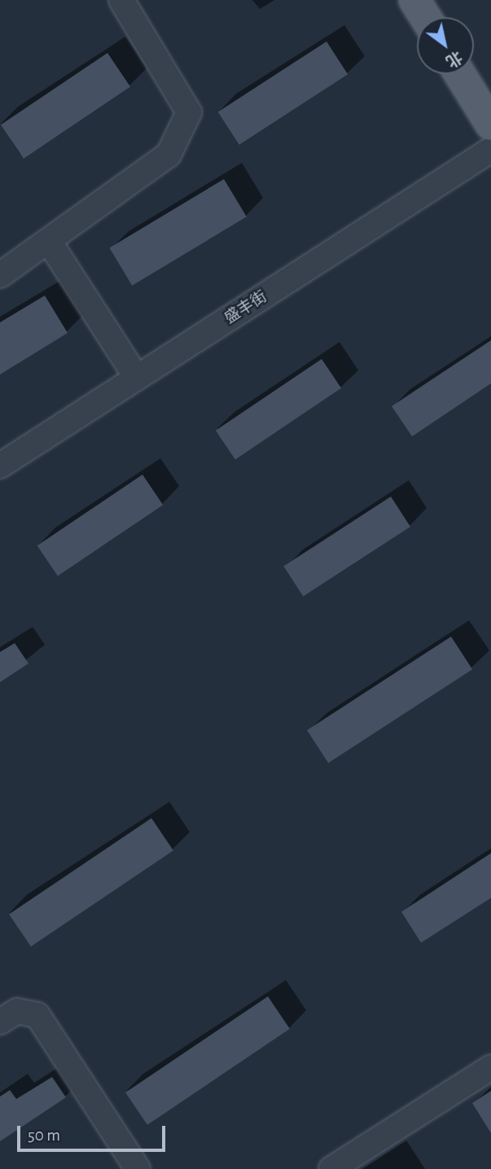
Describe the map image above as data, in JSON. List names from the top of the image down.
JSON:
{
  "streets": {
    "street": ["盛丰街"]
  },
  "scale_bar": "50 m",
  "north": "bottom right"
}
